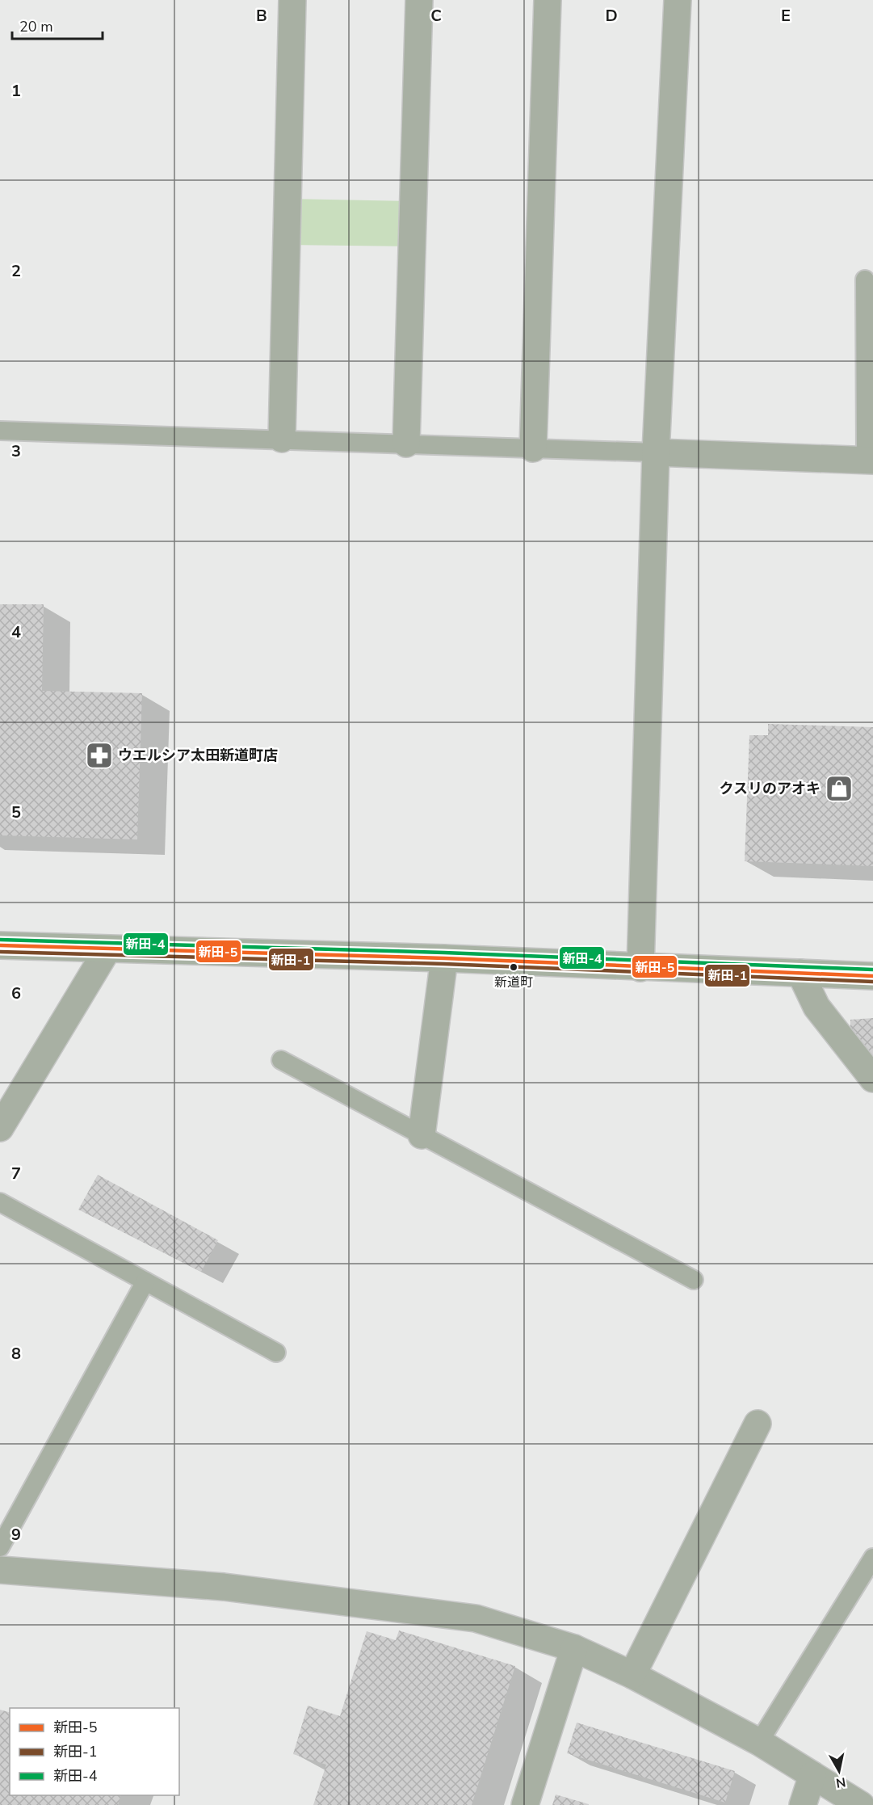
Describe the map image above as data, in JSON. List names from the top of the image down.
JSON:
{
  "places": {
    "pharmacy": ["ウエルシア太田新道町店"],
    "shop": ["クスリのアオキ"],
    "other": ["新道町"]
  },
  "lines": ["transit line 新田-4", "transit line 新田-5", "transit line 新田-1"],
  "legend": ["新田-5", "新田-1", "新田-4"],
  "scale_bar": "20 m",
  "north": "bottom",
  "grid": {
    "columns": [
      "B",
      "C",
      "D",
      "E"
    ],
    "rows": [
      "1",
      "2",
      "3",
      "4",
      "5",
      "6",
      "7",
      "8",
      "9"
    ]
  }
}
